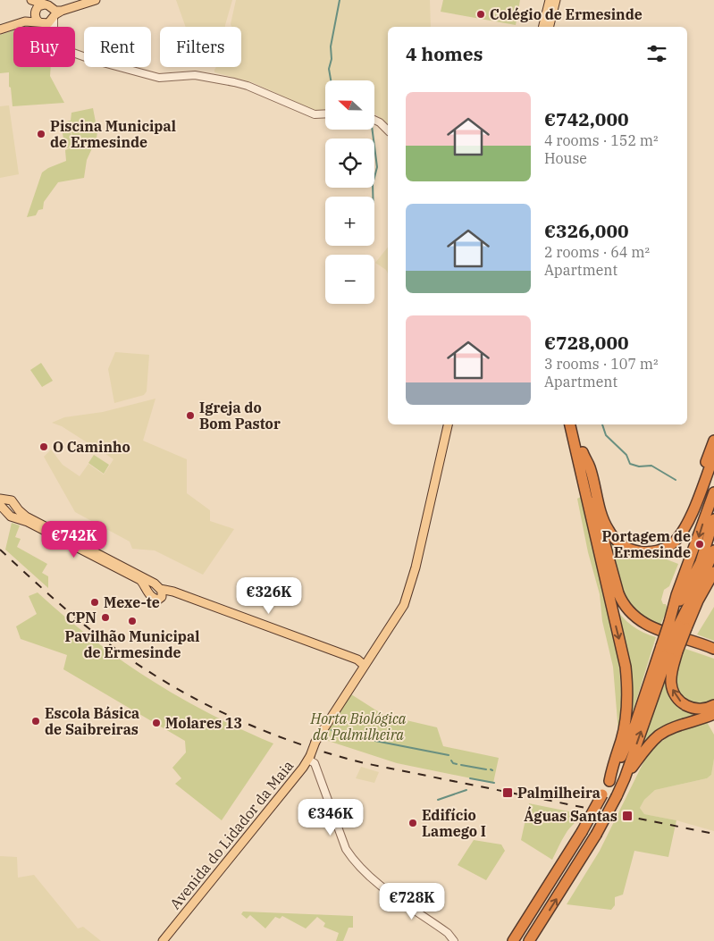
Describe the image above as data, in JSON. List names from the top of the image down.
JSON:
{
  "streets": {
    "main road": ["Avenida do Lidador da Maia"]
  },
  "parks": ["Horta Biológica da Palmilheira"],
  "places": {
    "other": [
      "Colégio de Ermesinde",
      "Piscina Municipal de Ermesinde",
      "Igreja do Bom Pastor",
      "O Caminho",
      "Portagem de Ermesinde",
      "Mexe-te",
      "CPN",
      "Pavilhão Municipal de Ermesinde",
      "Escola Básica de Saibreiras",
      "Molares 13",
      "Edifício Lamego I"
    ],
    "transit": ["Palmilheira", "Águas Santas"]
  },
  "north": "left",
  "page": {
    "chip": ["Buy", "Rent", "Filters"],
    "heading": "4 homes",
    "map_buttons": ["+", "−"],
    "list": [
      {
        "name": "€742,000",
        "note": "4 rooms · 152 m² · House"
      },
      {
        "name": "€326,000",
        "note": "2 rooms · 64 m² · Apartment"
      },
      {
        "name": "€728,000",
        "note": "3 rooms · 107 m² · Apartment"
      }
    ],
    "price": [
      "€742K",
      "€326K",
      "€346K",
      "€728K"
    ]
  }
}
